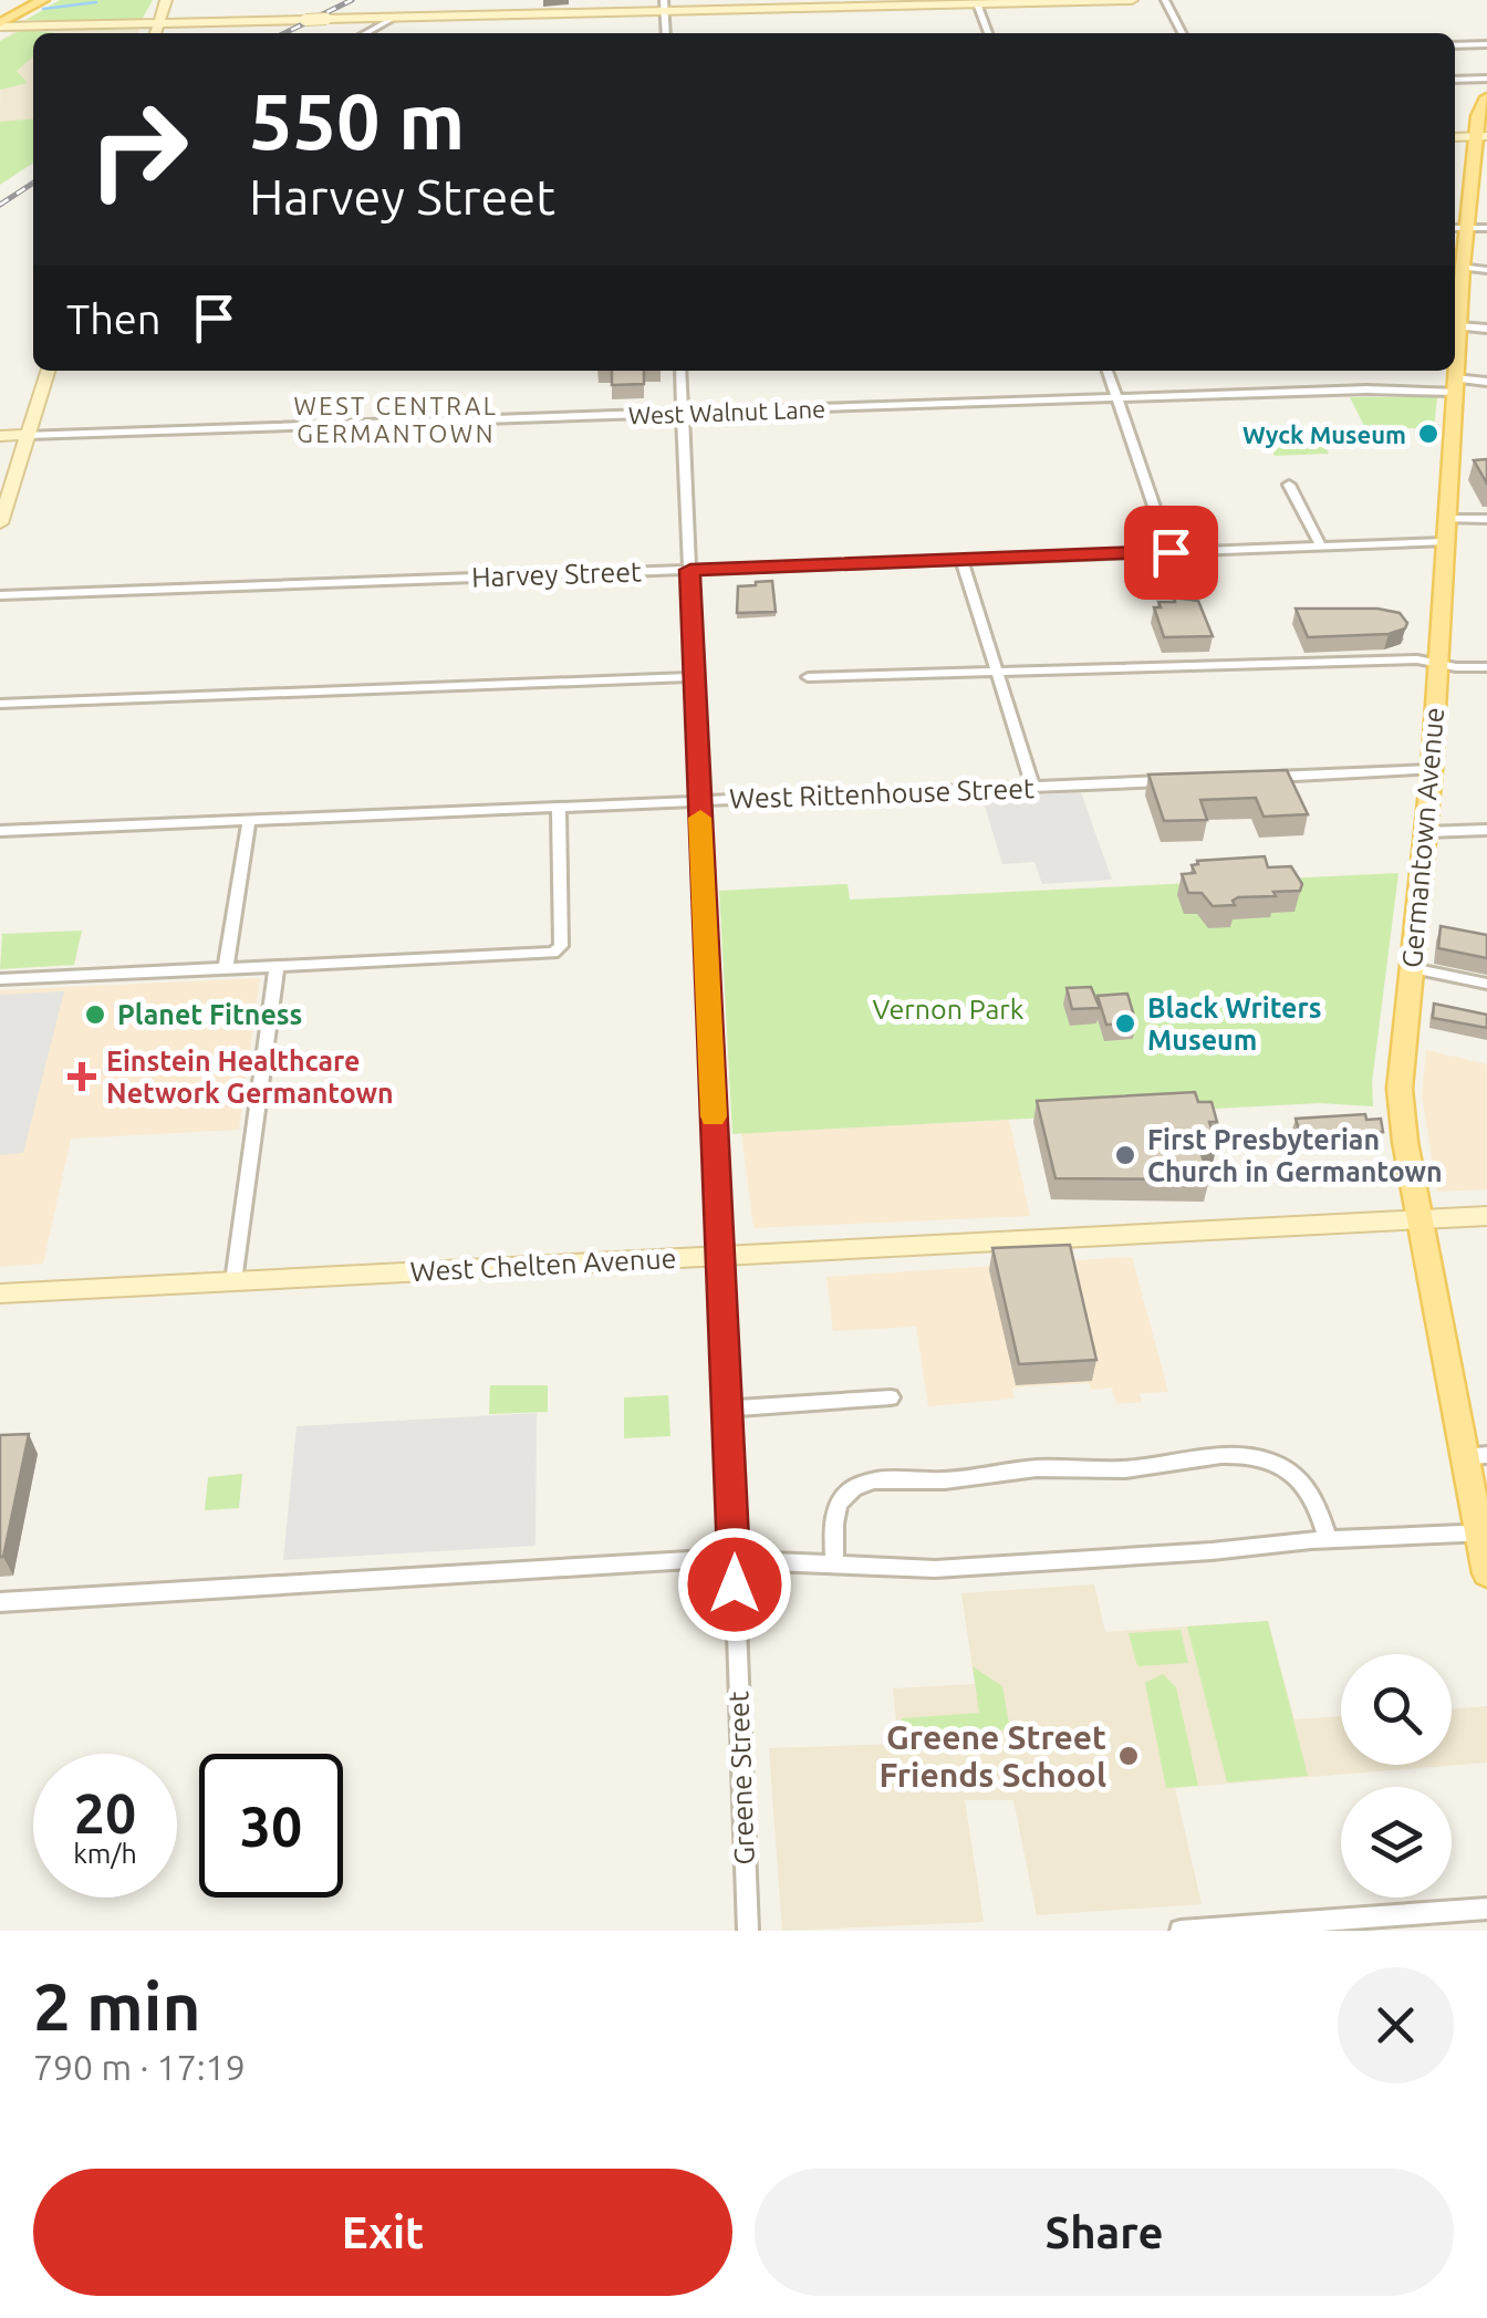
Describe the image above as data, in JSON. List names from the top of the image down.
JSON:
{
  "streets": {
    "main road": ["Germantown Avenue"],
    "street": [
      "West Walnut Lane",
      "Harvey Street",
      "West Rittenhouse Street",
      "West Chelten Avenue",
      "Greene Street"
    ]
  },
  "crossings": [
    ["West Walnut Lane", "Germantown Avenue"],
    ["West Walnut Lane", "Greene Street"],
    ["Harvey Street", "Germantown Avenue"],
    ["Harvey Street", "Greene Street"],
    ["West Rittenhouse Street", "Greene Street"],
    ["Germantown Avenue", "West Chelten Avenue"],
    ["West Chelten Avenue", "Greene Street"]
  ],
  "districts": ["WEST CENTRAL GERMANTOWN"],
  "parks": ["Vernon Park"],
  "places": {
    "other": [
      "Wyck Museum",
      "Planet Fitness",
      "Black Writers Museum",
      "First Presbyterian Church in Germantown",
      "Greene Street Friends School"
    ],
    "health": ["Einstein Healthcare Network Germantown"]
  },
  "page": {
    "turn": ["550 m", "Harvey Street"],
    "then": "Then",
    "speed": "20 km/h",
    "limit": "30",
    "heading": ["2 min", "790 m · 17:19"],
    "buttons": ["Exit", "Share"]
  }
}
